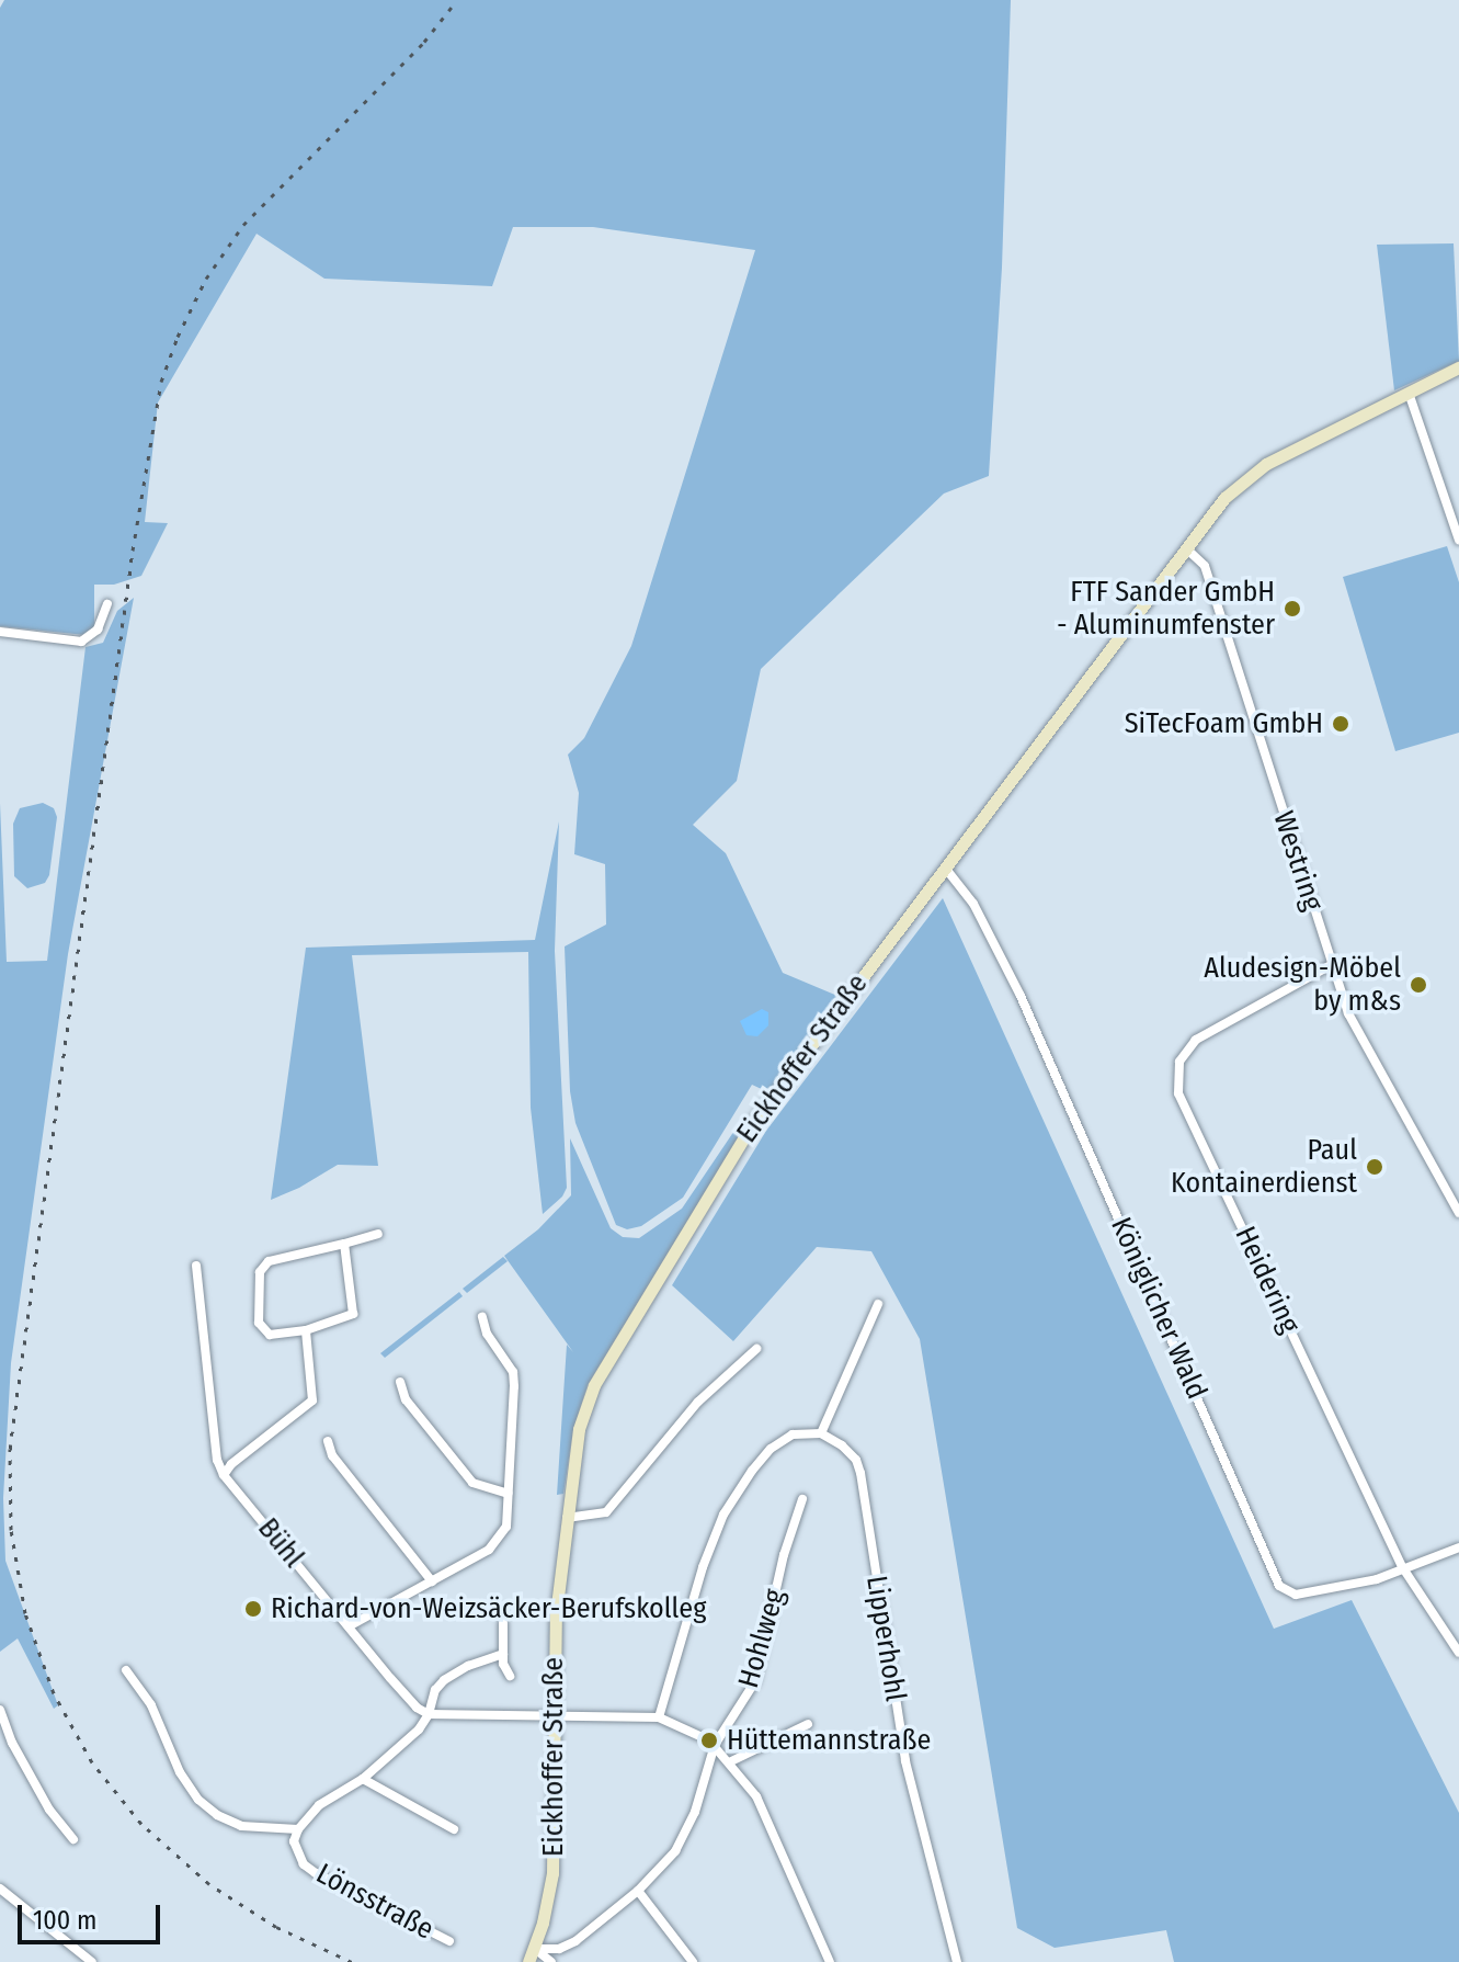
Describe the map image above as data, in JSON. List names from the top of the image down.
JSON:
{
  "streets": {
    "main road": ["Eickhoffer Straße"],
    "street": [
      "Westring",
      "Heidering",
      "Königlicher Wald",
      "Bühl",
      "Hohlweg",
      "Lipperhohl",
      "Lönsstraße"
    ]
  },
  "crossings": [
    ["Westring", "Eickhoffer Straße"],
    ["Westring", "Heidering"],
    ["Eickhoffer Straße", "Königlicher Wald"],
    ["Eickhoffer Straße", "Hohlweg"],
    ["Heidering", "Königlicher Wald"],
    ["Bühl", "Lönsstraße"]
  ],
  "places": [
    "FTF Sander GmbH - Aluminumfenster",
    "SiTecFoam GmbH",
    "Aludesign-Möbel by m&s",
    "Paul Kontainerdienst",
    "Richard-von-Weizsäcker-Berufskolleg",
    "Hüttemannstraße"
  ],
  "scale_bar": "100 m"
}
